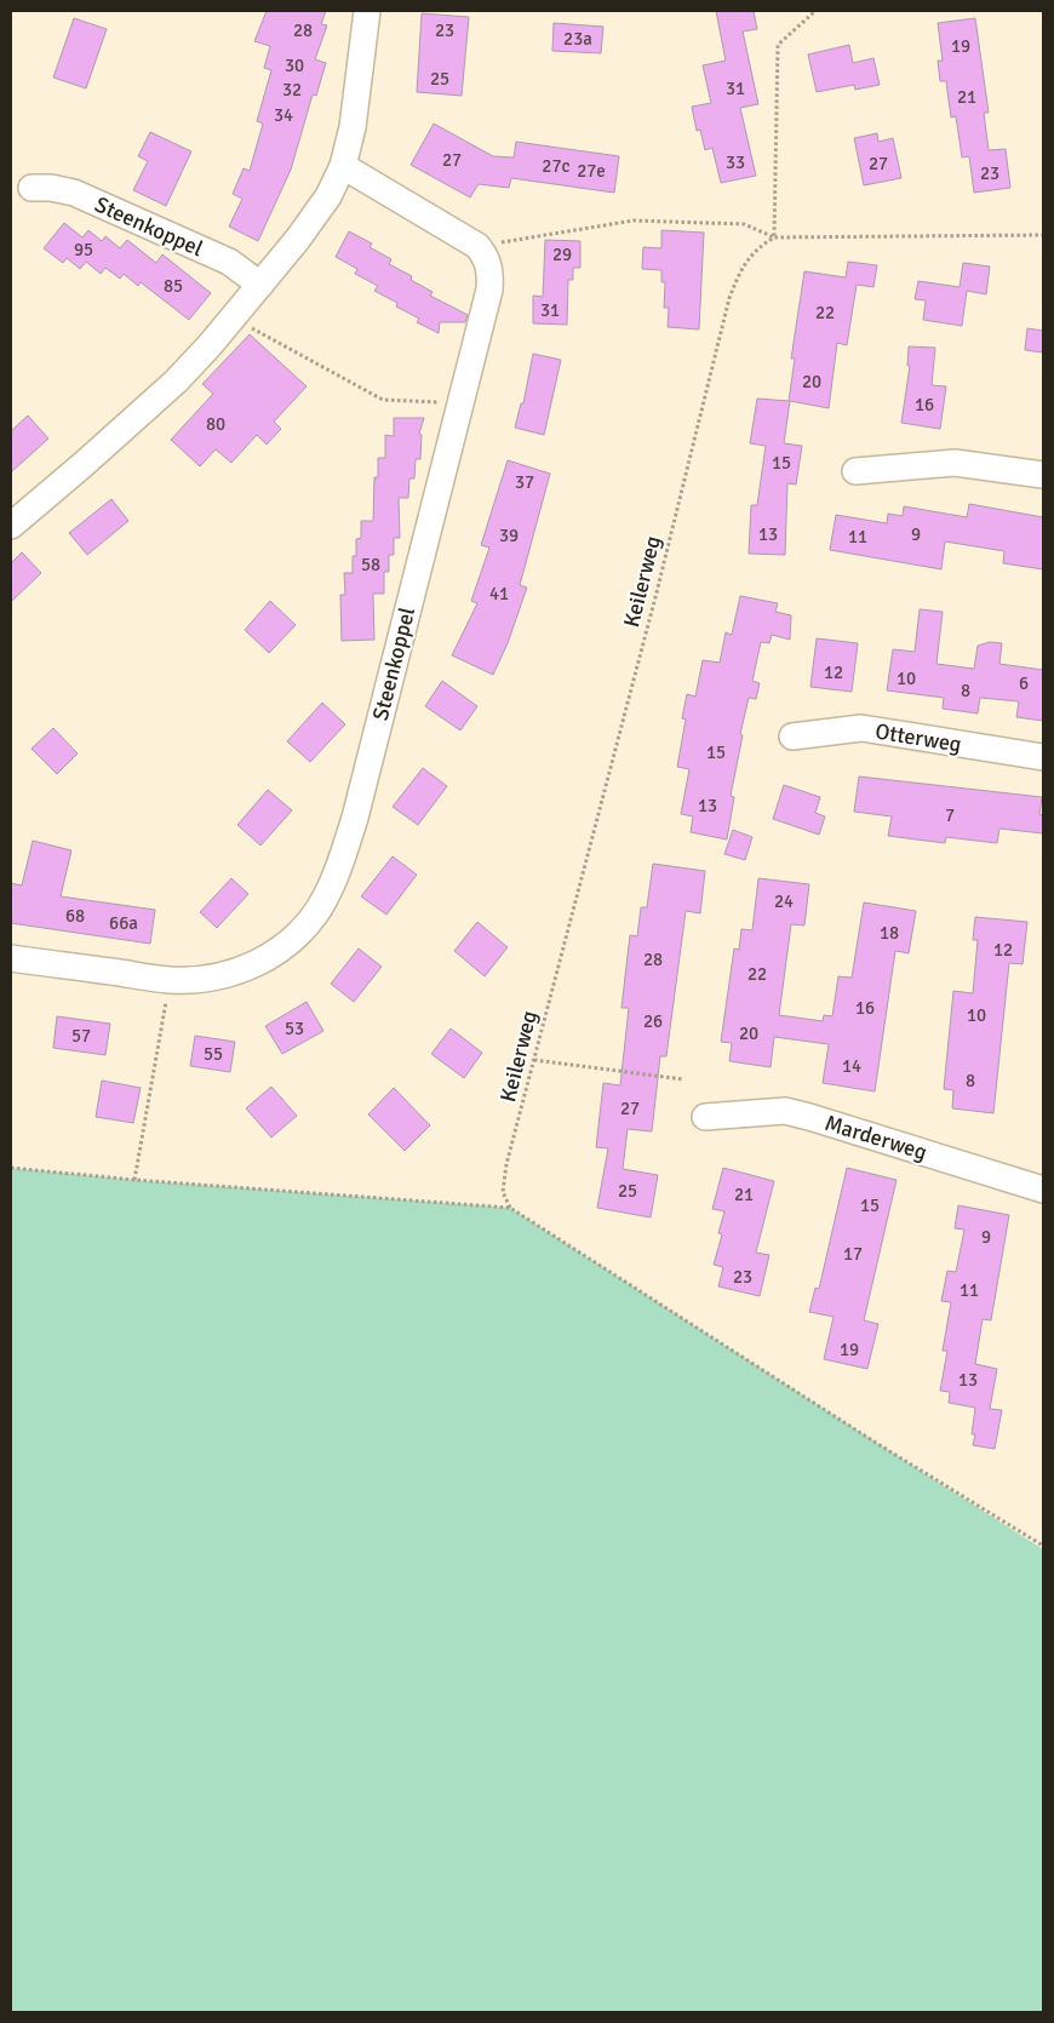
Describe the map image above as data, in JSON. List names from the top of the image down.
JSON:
{
  "streets": {
    "street": ["Steenkoppel", "Otterweg", "Marderweg"],
    "path": ["Keilerweg"]
  },
  "house_numbers": [
    "28",
    "23",
    "23a",
    "19",
    "30",
    "25",
    "31",
    "32",
    "21",
    "34",
    "27",
    "33",
    "27",
    "27c",
    "27e",
    "23",
    "95",
    "29",
    "85",
    "31",
    "22",
    "20",
    "16",
    "80",
    "15",
    "37",
    "13",
    "9",
    "39",
    "11",
    "58",
    "41",
    "12",
    "10",
    "6",
    "8",
    "15",
    "13",
    "7",
    "24",
    "68",
    "66a",
    "18",
    "12",
    "28",
    "22",
    "16",
    "10",
    "26",
    "53",
    "20",
    "57",
    "55",
    "14",
    "8",
    "27",
    "25",
    "21",
    "15",
    "9",
    "17",
    "23",
    "11",
    "19",
    "13"
  ]
}
